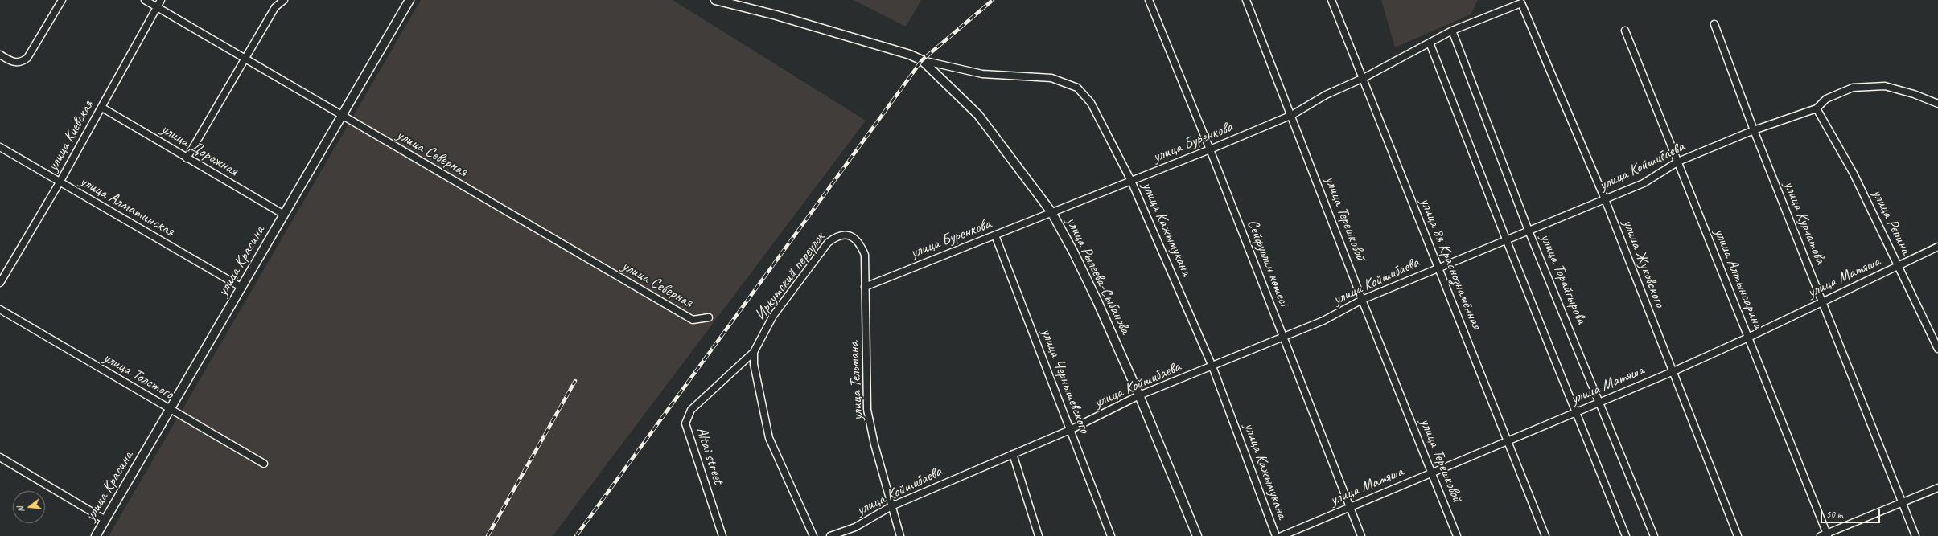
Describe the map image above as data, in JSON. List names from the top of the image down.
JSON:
{
  "streets": {
    "street": [
      "улица Киевская",
      "улица Буренкова",
      "улица Дорожная",
      "улица Северная",
      "улица Койшибаева",
      "улица Алматинская",
      "улица Терешковой",
      "улица Репина",
      "улица Курчатова",
      "улица Кажымукана",
      "улица Красина",
      "Сейфуллин көшесі",
      "улица 8я Краснознамённая",
      "улица Жуковского",
      "улица Рылеева-Сыбанова",
      "Иркутский переулок",
      "улица Матяша",
      "улица Торайгырова",
      "улица Алтынсарина",
      "улица Толстого",
      "улица Тельмана",
      "улица Чернышевского",
      "Altai street"
    ]
  },
  "crossings": [
    ["улица Киевская", "улица Дорожная"],
    ["улица Киевская", "улица Северная"],
    ["улица Киевская", "улица Алматинская"],
    ["улица Буренкова", "улица Терешковой"],
    ["улица Буренкова", "улица Кажымукана"],
    ["улица Буренкова", "Сейфуллин көшесі"],
    ["улица Буренкова", "улица 8я Краснознамённая"],
    ["улица Буренкова", "улица Жуковского"],
    ["улица Буренкова", "улица Рылеева-Сыбанова"],
    ["улица Буренкова", "улица Торайгырова"],
    ["улица Буренкова", "улица Тельмана"],
    ["улица Буренкова", "улица Чернышевского"],
    ["улица Дорожная", "улица Красина"],
    ["улица Северная", "улица Красина"],
    ["улица Койшибаева", "улица Терешковой"],
    ["улица Койшибаева", "улица Репина"],
    ["улица Койшибаева", "улица Курчатова"],
    ["улица Койшибаева", "улица Кажымукана"],
    ["улица Койшибаева", "Сейфуллин көшесі"],
    ["улица Койшибаева", "улица 8я Краснознамённая"],
    ["улица Койшибаева", "улица Жуковского"],
    ["улица Койшибаева", "улица Рылеева-Сыбанова"],
    ["улица Койшибаева", "улица Торайгырова"],
    ["улица Койшибаева", "улица Алтынсарина"],
    ["улица Койшибаева", "улица Тельмана"],
    ["улица Койшибаева", "улица Чернышевского"],
    ["улица Алматинская", "улица Красина"],
    ["улица Терешковой", "улица Матяша"],
    ["улица Репина", "улица Матяша"],
    ["улица Курчатова", "улица Матяша"],
    ["улица Кажымукана", "улица Рылеева-Сыбанова"],
    ["улица Красина", "улица Толстого"],
    ["Сейфуллин көшесі", "улица Матяша"],
    ["улица 8я Краснознамённая", "улица Матяша"],
    ["улица Жуковского", "улица Матяша"],
    ["Иркутский переулок", "улица Тельмана"],
    ["Иркутский переулок", "Altai street"],
    ["улица Матяша", "улица Торайгырова"],
    ["улица Матяша", "улица Алтынсарина"]
  ],
  "scale_bar": "50 m",
  "north": "left"
}
